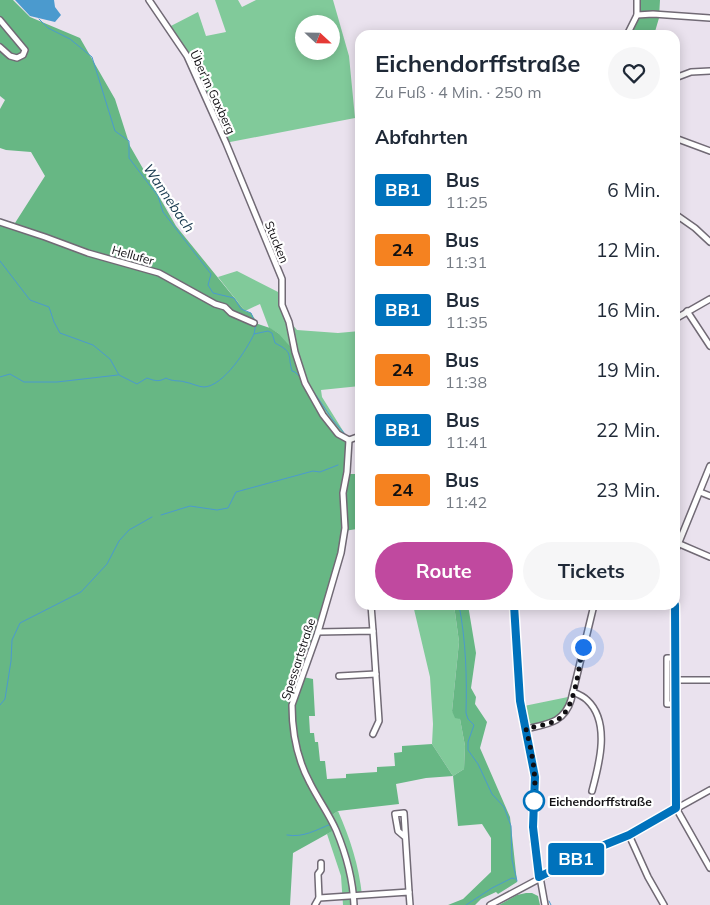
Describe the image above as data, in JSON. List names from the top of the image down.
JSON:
{
  "streets": {
    "street": [
      "Über'm Gaxberg",
      "Stucken",
      "Hellufer",
      "Spessartstraße"
    ]
  },
  "crossings": [
    ["Über'm Gaxberg", "Stucken"],
    ["Stucken", "Spessartstraße"]
  ],
  "water": ["Wannebach"],
  "places": ["Eichendorffstraße"],
  "lines": ["bus line BB1"],
  "north": "right",
  "page": {
    "on_map": "BB1",
    "heading": [
      ["Eichendorffstraße", "Zu Fuß · 4 Min. · 250 m"],
      "Abfahrten"
    ],
    "list": [
      {
        "mark": "BB1",
        "name": "Bus",
        "note": "11:25",
        "value": "6 Min."
      },
      {
        "mark": "24",
        "name": "Bus",
        "note": "11:31",
        "value": "12 Min."
      },
      {
        "mark": "BB1",
        "name": "Bus",
        "note": "11:35",
        "value": "16 Min."
      },
      {
        "mark": "24",
        "name": "Bus",
        "note": "11:38",
        "value": "19 Min."
      },
      {
        "mark": "BB1",
        "name": "Bus",
        "note": "11:41",
        "value": "22 Min."
      },
      {
        "mark": "24",
        "name": "Bus",
        "note": "11:42",
        "value": "23 Min."
      }
    ],
    "buttons": ["Route", "Tickets"]
  }
}
